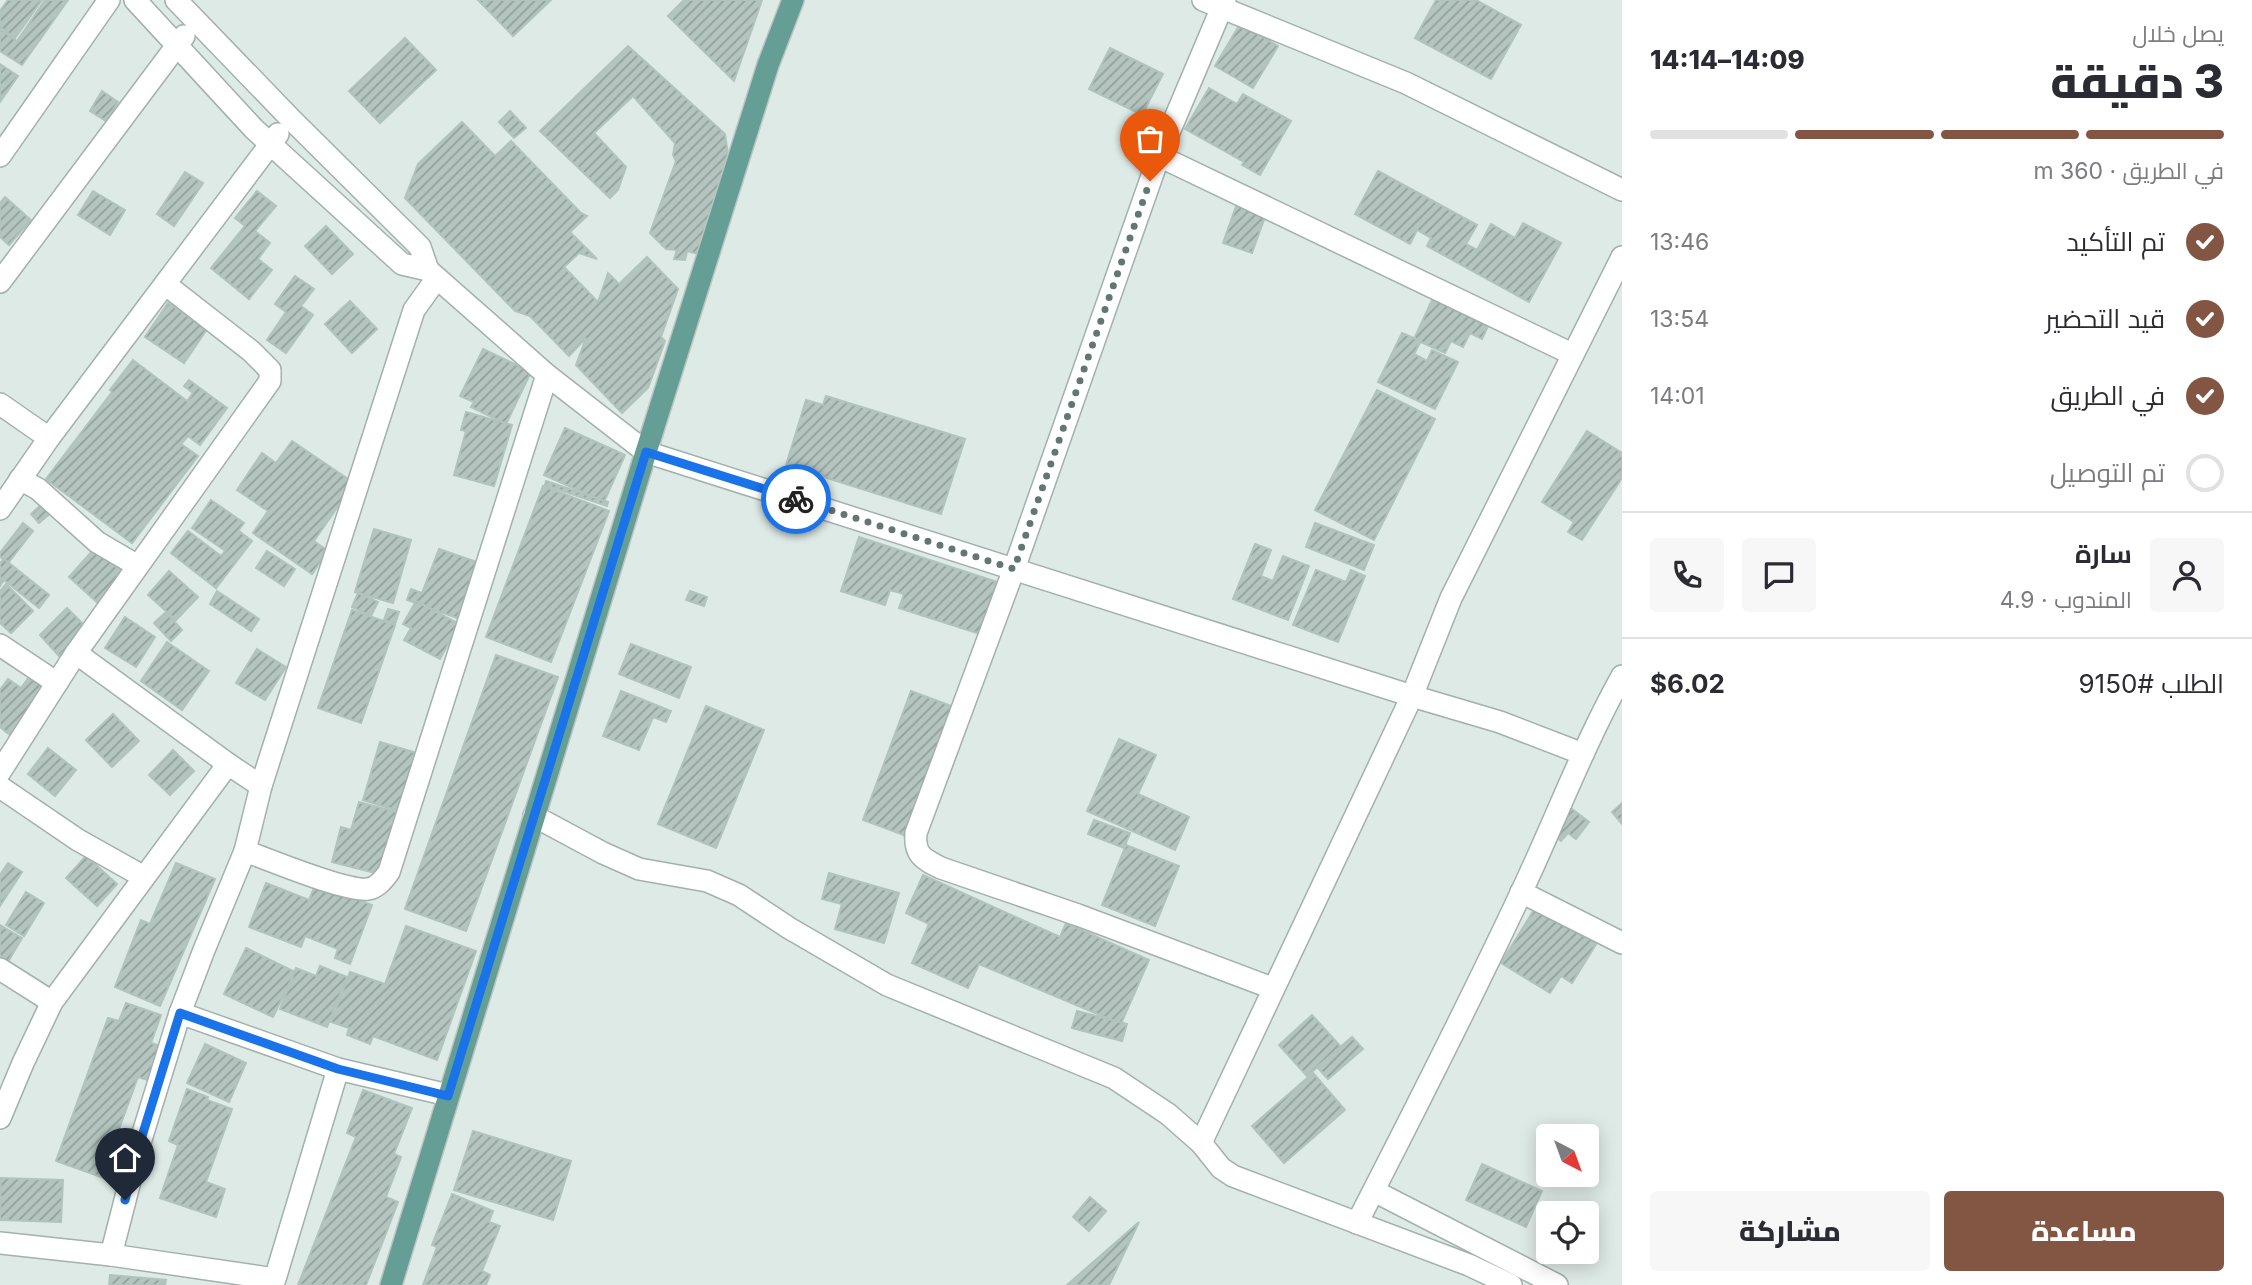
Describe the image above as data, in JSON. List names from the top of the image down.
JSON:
{
  "north": "bottom right",
  "page": {
    "heading": ["3 دقيقة", "يصل خلال", "14:09–14:14"],
    "panel": [
      "سارة",
      "المندوب · 4.9",
      "الطلب #9150",
      "$6.02"
    ],
    "bar": "في الطريق · 360 m",
    "list": [
      ["تم التأكيد", "13:46"],
      ["قيد التحضير", "13:54"],
      ["في الطريق", "14:01"],
      "تم التوصيل"
    ],
    "buttons": ["مساعدة", "مشاركة"]
  }
}
